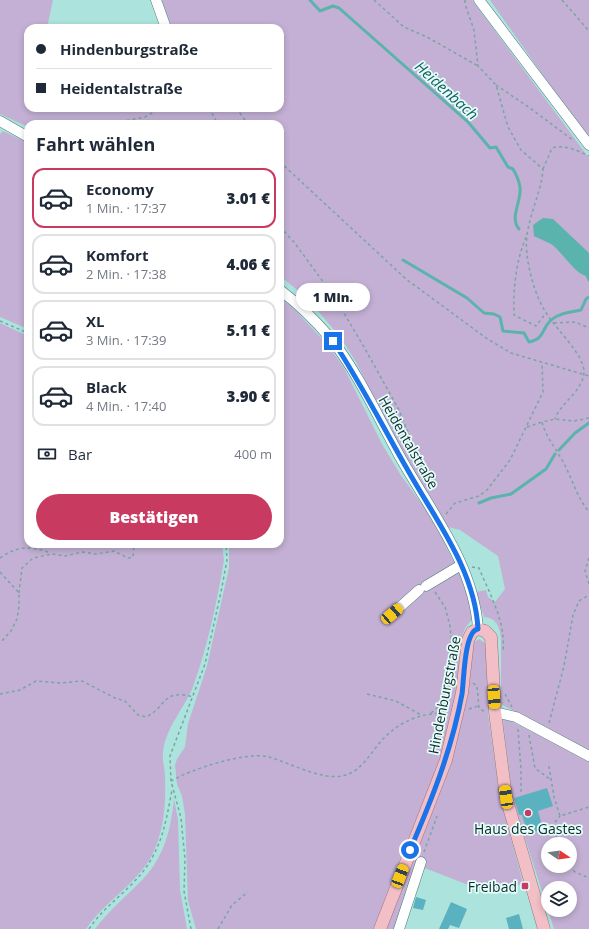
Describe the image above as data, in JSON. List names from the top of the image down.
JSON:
{
  "streets": {
    "main road": ["Hindenburgstraße"],
    "street": ["Heidentalstraße"]
  },
  "crossings": [
    ["Heidentalstraße", "Hindenburgstraße"]
  ],
  "water": ["Heidenbach"],
  "places": {
    "other": ["Haus des Gastes"],
    "transit": ["Freibad"]
  },
  "north": "right",
  "page": {
    "banner": ["Hindenburgstraße", "Heidentalstraße"],
    "heading": "Fahrt wählen",
    "list": [
      {
        "name": "Economy",
        "note": "1 Min. · 17:37",
        "value": "3.01 €"
      },
      {
        "name": "Komfort",
        "note": "2 Min. · 17:38",
        "value": "4.06 €"
      },
      {
        "name": "XL",
        "note": "3 Min. · 17:39",
        "value": "5.11 €"
      },
      {
        "name": "Black",
        "note": "4 Min. · 17:40",
        "value": "3.90 €"
      }
    ],
    "bubble": "1 Min.",
    "pay": ["Bar", "400 m"],
    "buttons": "Bestätigen"
  }
}
